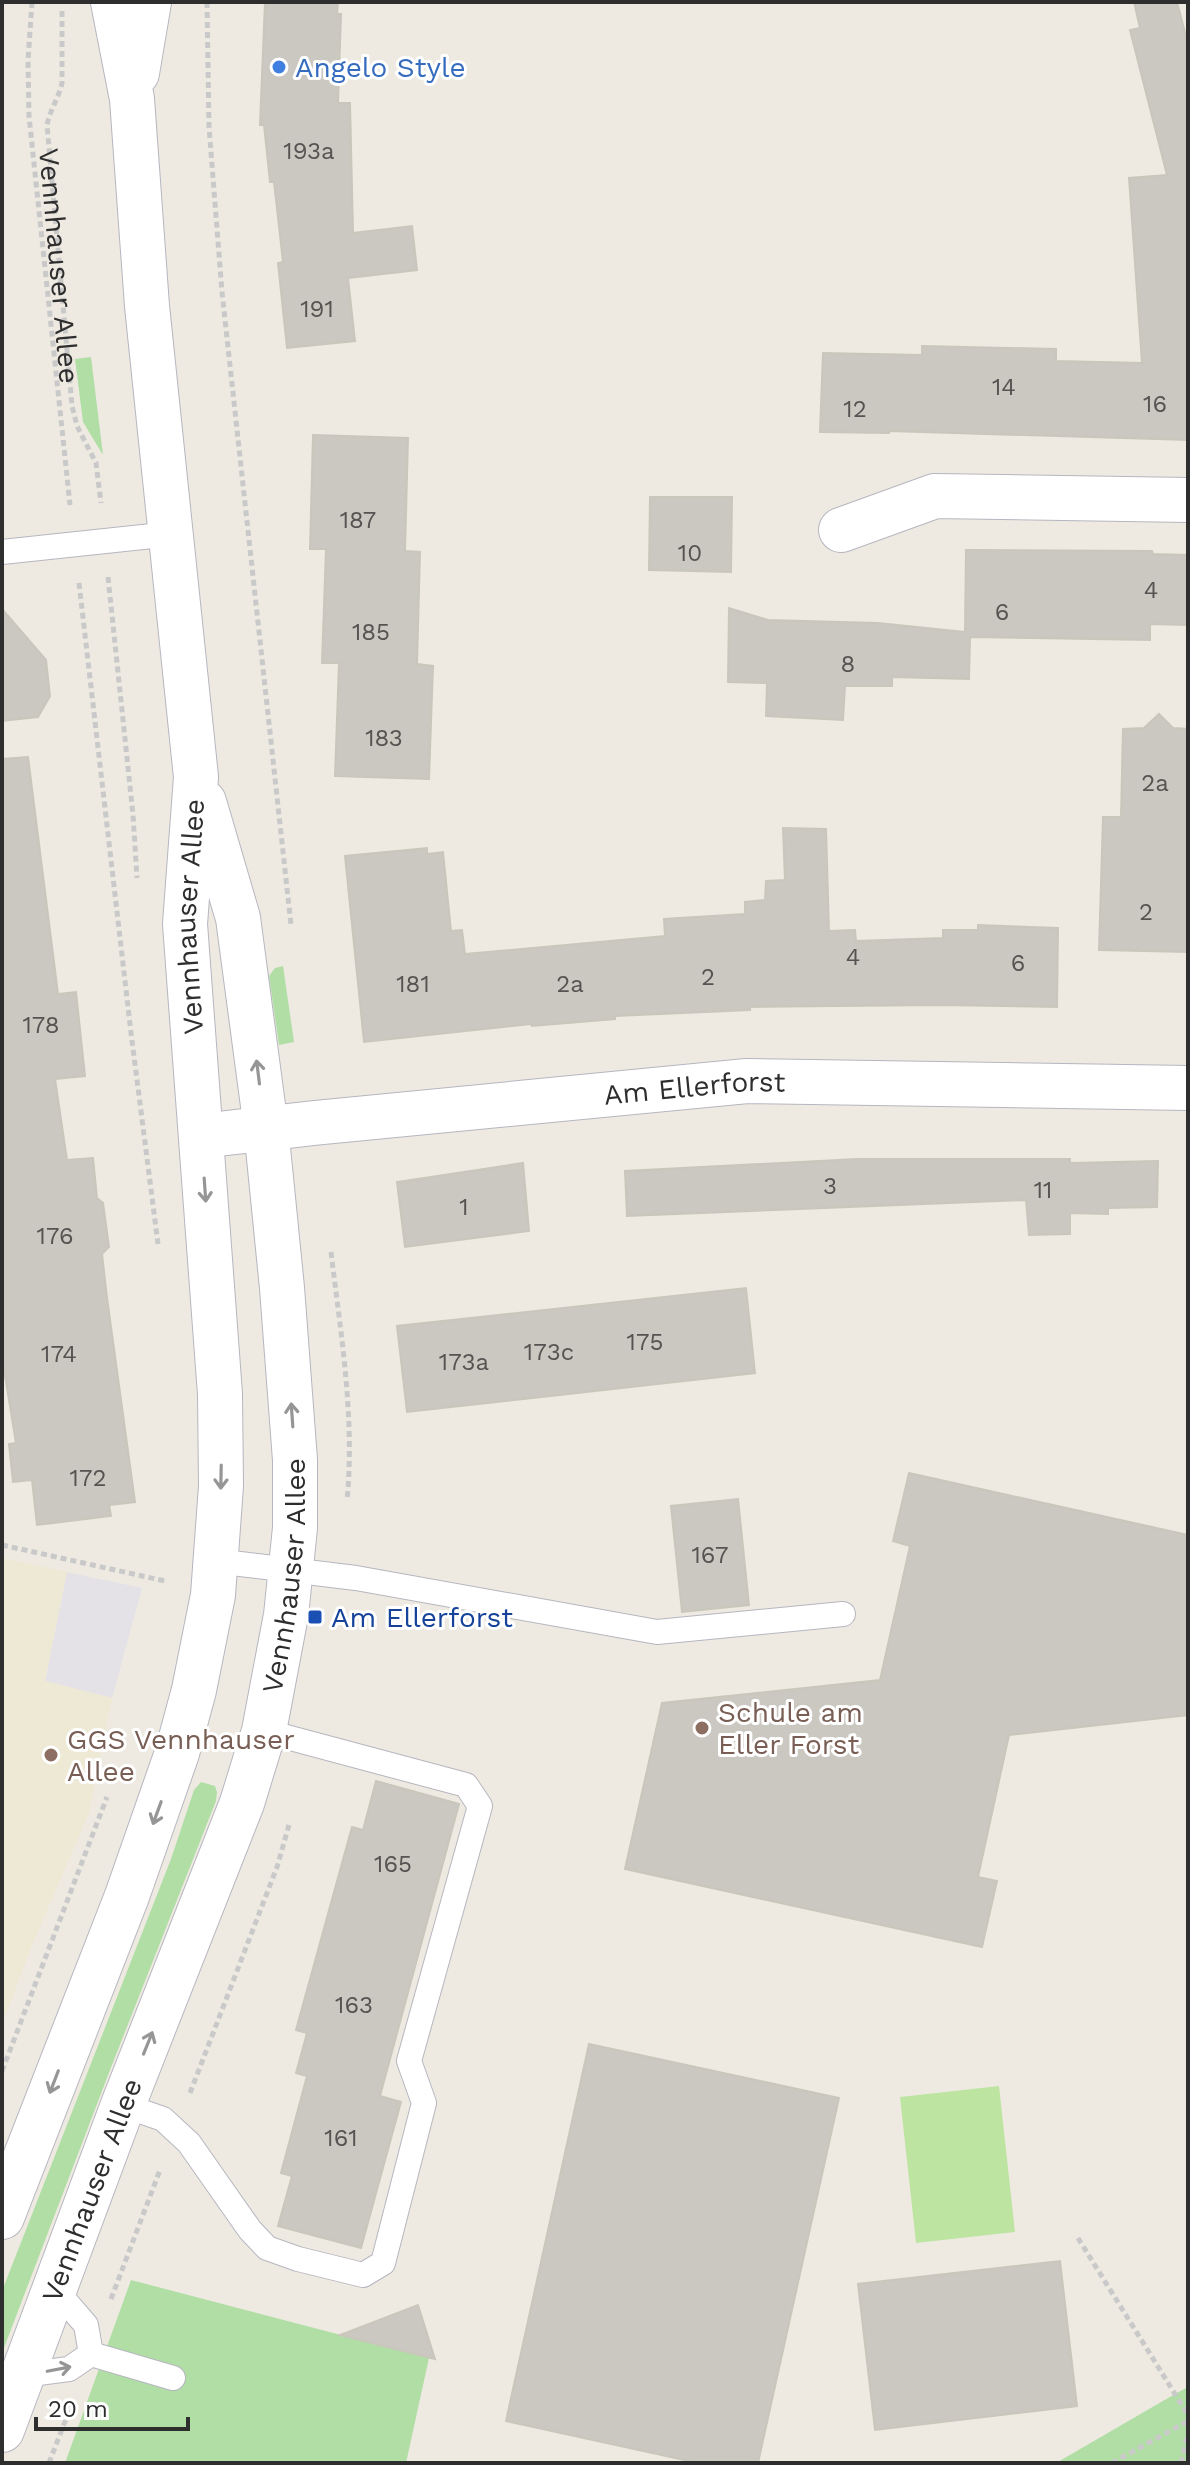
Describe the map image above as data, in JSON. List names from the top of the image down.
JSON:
{
  "streets": {
    "main road": ["Vennhauser Allee", "Am Ellerforst"]
  },
  "crossings": [
    ["Vennhauser Allee", "Am Ellerforst"]
  ],
  "places": {
    "other": ["Angelo Style", "Schule am Eller Forst", "GGS Vennhauser Allee"],
    "transit": ["Am Ellerforst"]
  },
  "house_numbers": [
    "193a",
    "191",
    "14",
    "16",
    "12",
    "187",
    "10",
    "4",
    "6",
    "185",
    "8",
    "183",
    "2a",
    "2",
    "4",
    "6",
    "2",
    "181",
    "2a",
    "178",
    "3",
    "11",
    "1",
    "176",
    "175",
    "173c",
    "174",
    "173a",
    "172",
    "167",
    "165",
    "163",
    "161"
  ],
  "scale_bar": "20 m"
}
